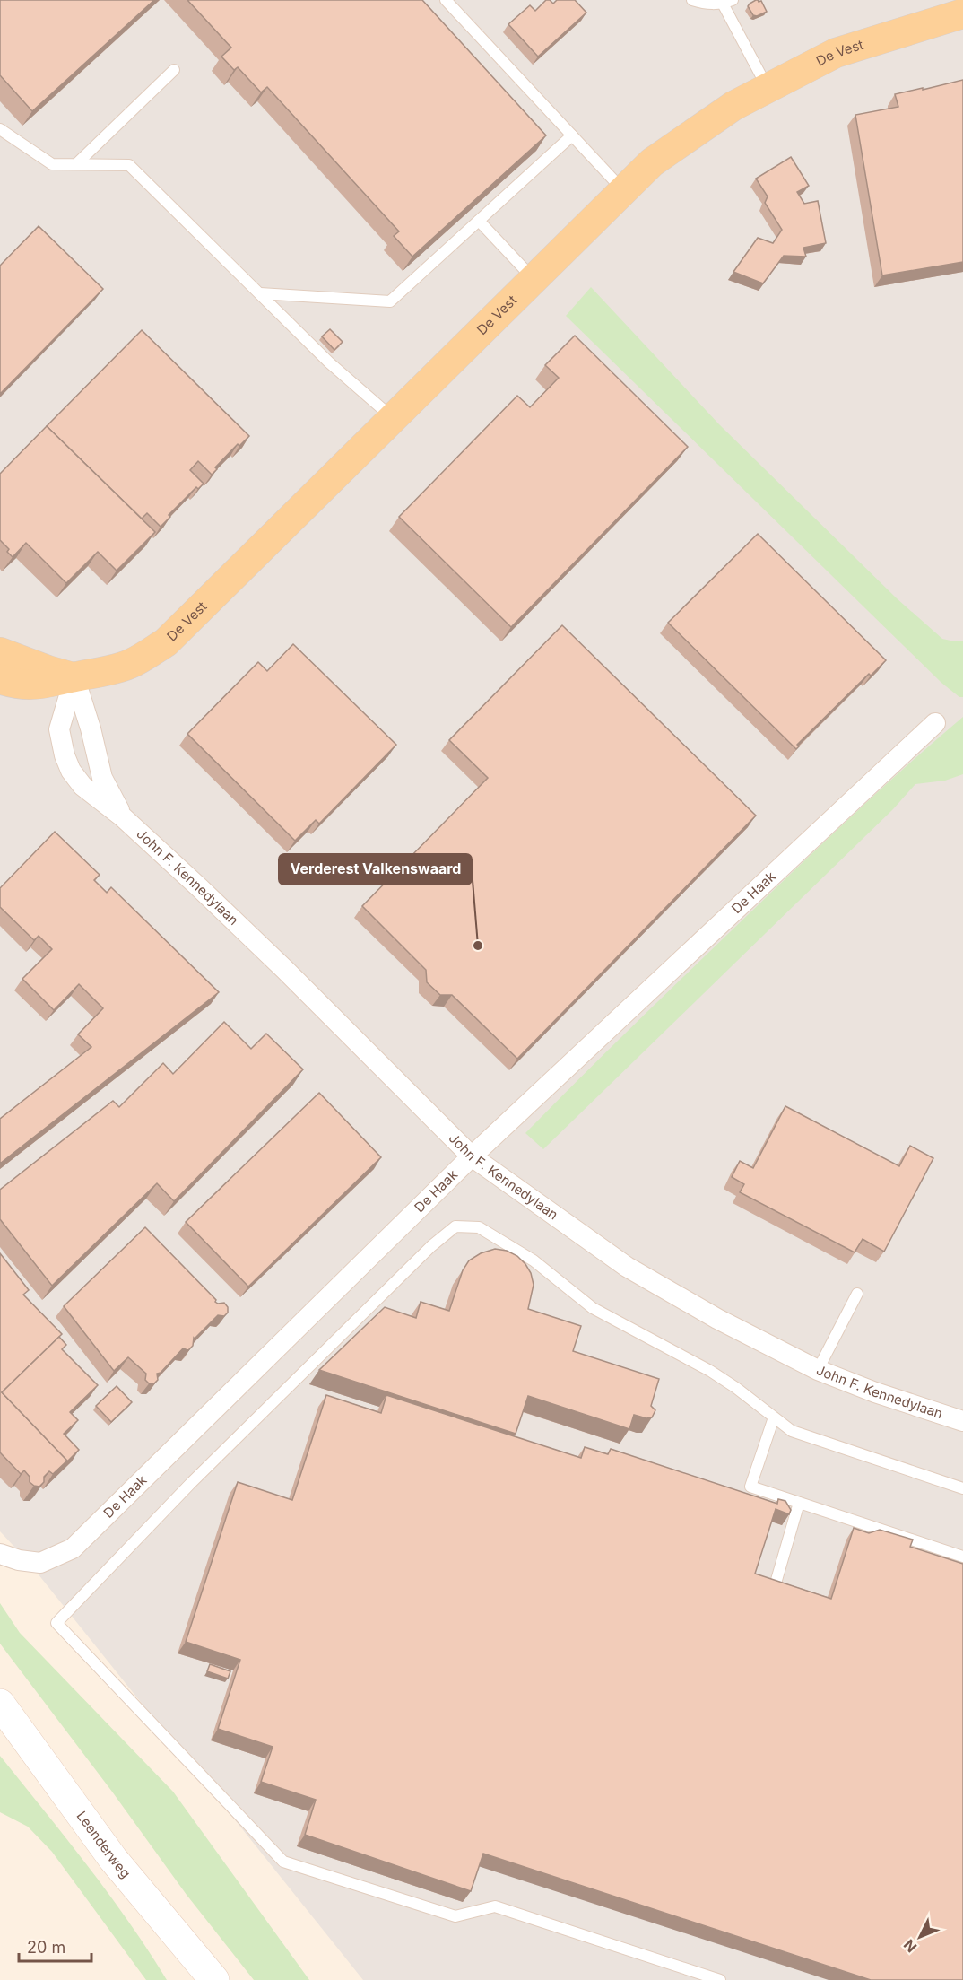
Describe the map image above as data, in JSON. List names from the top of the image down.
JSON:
{
  "streets": {
    "main road": ["De Vest"],
    "street": ["John F. Kennedylaan", "De Haak", "Leenderweg"]
  },
  "crossings": [
    ["De Vest", "John F. Kennedylaan"],
    ["John F. Kennedylaan", "De Haak"]
  ],
  "places": ["Verderest Valkenswaard"],
  "scale_bar": "20 m",
  "north": "bottom left"
}
